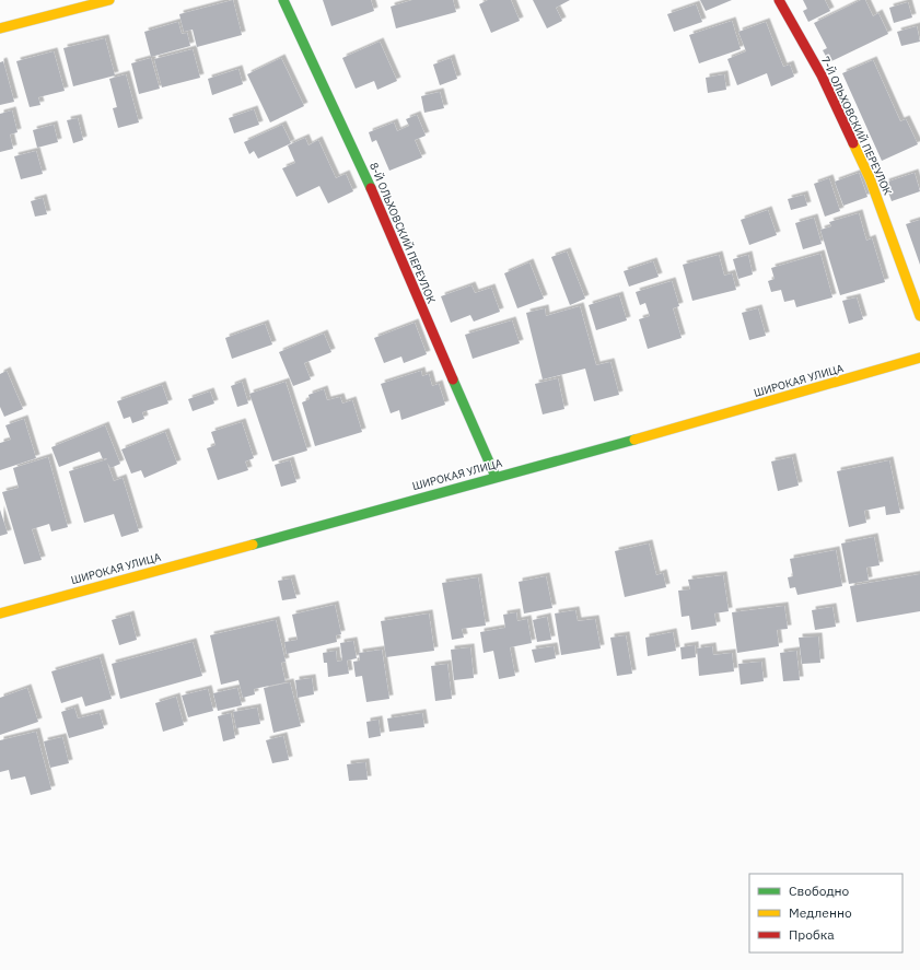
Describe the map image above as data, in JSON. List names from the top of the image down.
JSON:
{
  "streets": {
    "street": ["7-Й ОЛЬХОВСКИЙ ПЕРЕУЛОК", "8-Й ОЛЬХОВСКИЙ ПЕРЕУЛОК", "ШИРОКАЯ УЛИЦА"]
  },
  "crossings": [
    ["8-Й ОЛЬХОВСКИЙ ПЕРЕУЛОК", "ШИРОКАЯ УЛИЦА"]
  ],
  "legend": ["Свободно", "Медленно", "Пробка"]
}
